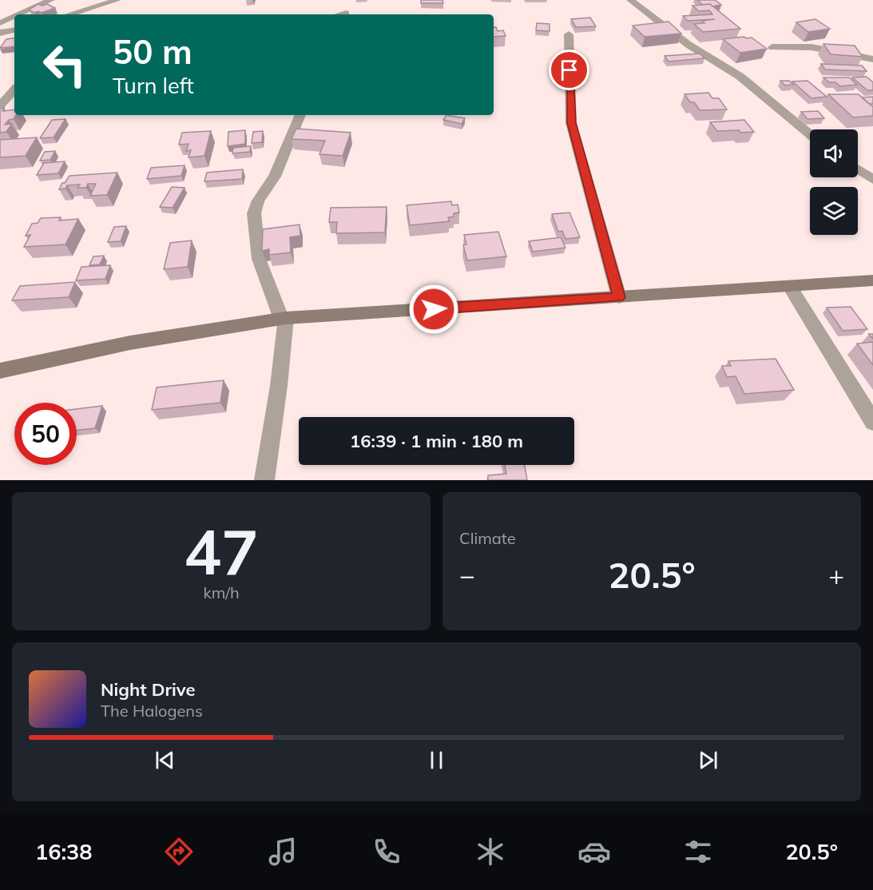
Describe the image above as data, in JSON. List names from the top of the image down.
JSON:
{
  "page": {
    "turn": ["50 m", "Turn left"],
    "limit": "50",
    "trip": "16:39 · 1 min · 180 m",
    "tile": [
      ["47", "km/h"],
      "Climate"
    ],
    "heat": ["−", "20.5°", "+"],
    "song": ["Night Drive", "The Halogens"],
    "tabs": ["16:38", "20.5°"]
  }
}
